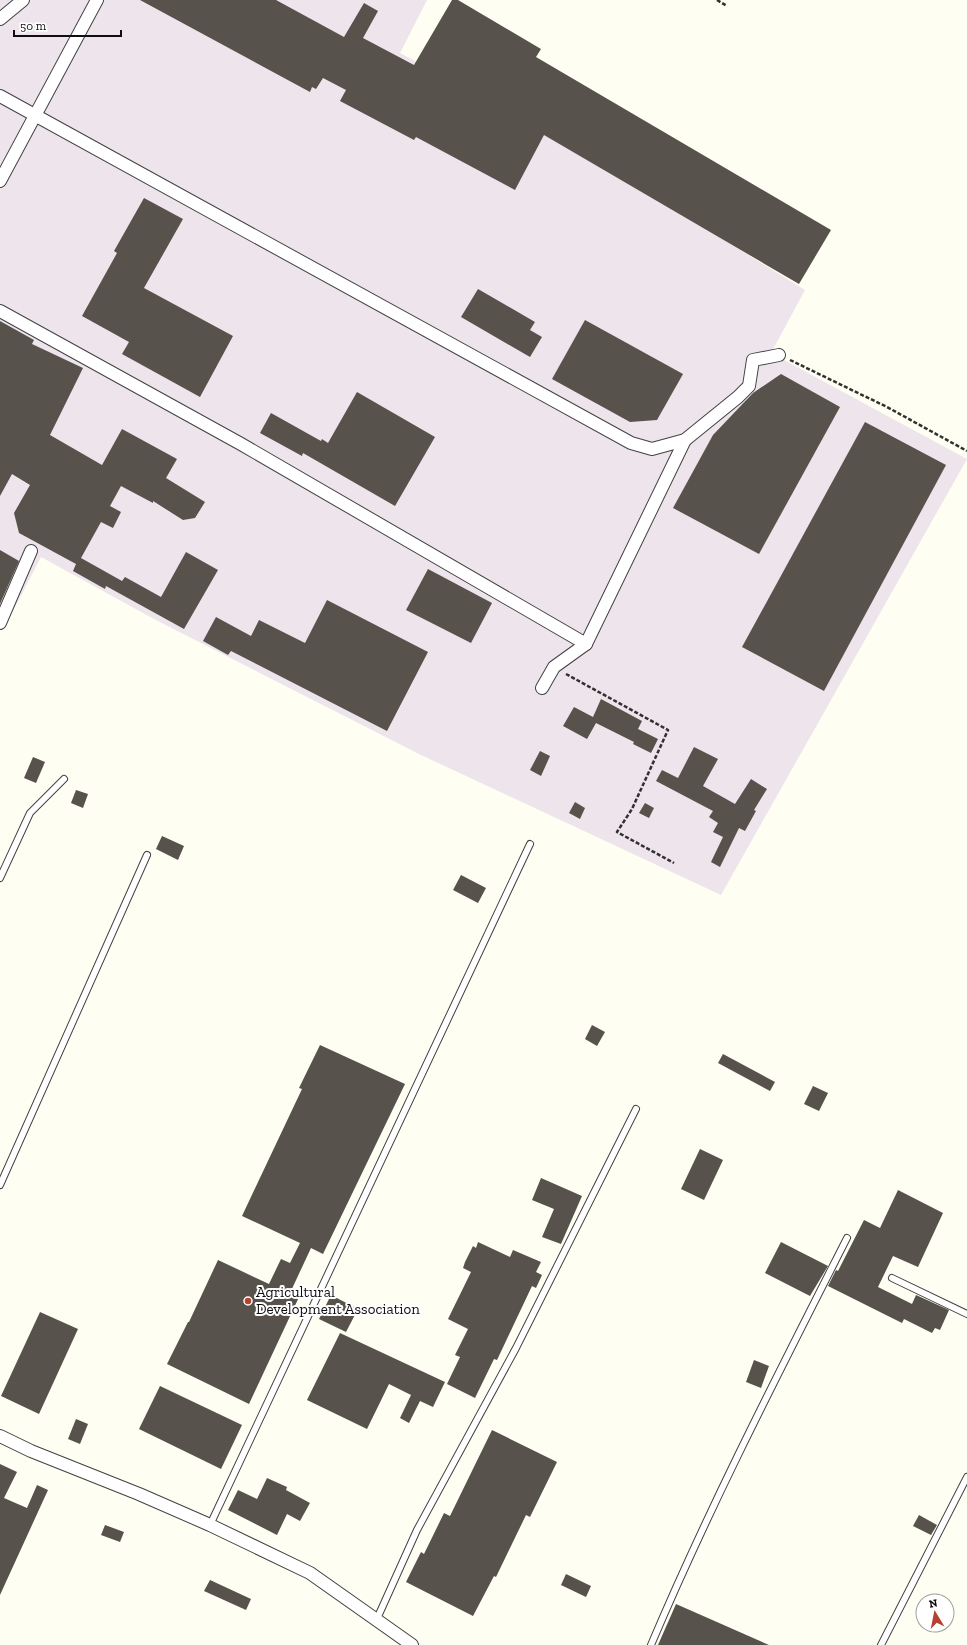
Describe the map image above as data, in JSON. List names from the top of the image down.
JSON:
{
  "places": ["Agricultural Development Association"],
  "scale_bar": "50 m",
  "north": "top"
}
